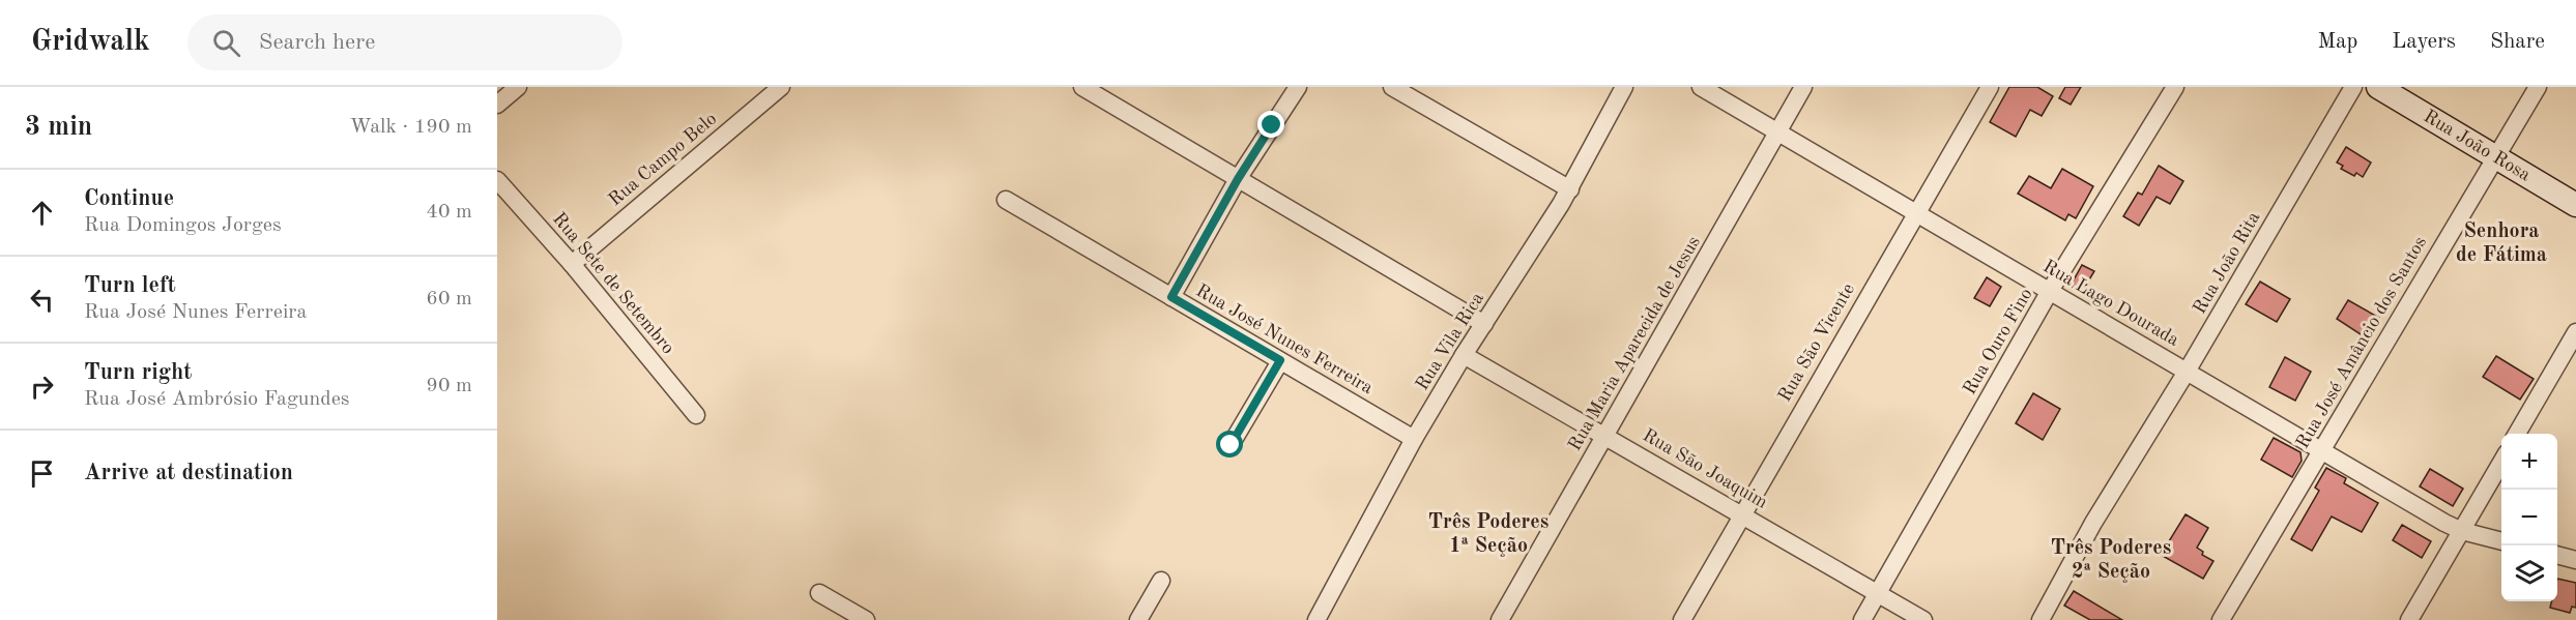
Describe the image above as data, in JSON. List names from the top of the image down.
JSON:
{
  "streets": {
    "main road": ["Rua João Rosa"],
    "street": [
      "Rua Campo Belo",
      "Rua João Rita",
      "Rua Sete de Setembro",
      "Rua Lago Dourada",
      "Rua José Nunes Ferreira",
      "Rua Vila Rica",
      "Rua Ouro Fino",
      "Rua São Vicente",
      "Rua José Amâncio dos Santos",
      "Rua Maria Aparecida de Jesus",
      "Rua São Joaquim"
    ]
  },
  "crossings": [
    ["Rua João Rosa", "Rua José Amâncio dos Santos"],
    ["Rua Campo Belo", "Rua Sete de Setembro"],
    ["Rua João Rita", "Rua Lago Dourada"],
    ["Rua Lago Dourada", "Rua Ouro Fino"],
    ["Rua Lago Dourada", "Rua São Vicente"],
    ["Rua Lago Dourada", "Rua José Amâncio dos Santos"],
    ["Rua Lago Dourada", "Rua Maria Aparecida de Jesus"],
    ["Rua José Nunes Ferreira", "Rua Vila Rica"],
    ["Rua Vila Rica", "Rua São Joaquim"],
    ["Rua Ouro Fino", "Rua São Joaquim"],
    ["Rua São Vicente", "Rua São Joaquim"],
    ["Rua Maria Aparecida de Jesus", "Rua São Joaquim"]
  ],
  "districts": ["Senhora de Fátima", "Três Poderes 1ª Seção", "Três Poderes 2ª Seção"],
  "page": {
    "header": "Gridwalk",
    "search": "Search here",
    "nav": ["Map", "Layers", "Share"],
    "heading": ["3 min", "Walk · 190 m"],
    "list": [
      ["Continue", "Rua Domingos Jorges", "40 m"],
      ["Turn left", "Rua José Nunes Ferreira", "60 m"],
      ["Turn right", "Rua José Ambrósio Fagundes", "90 m"],
      "Arrive at destination"
    ],
    "map_buttons": ["+", "−"]
  }
}
